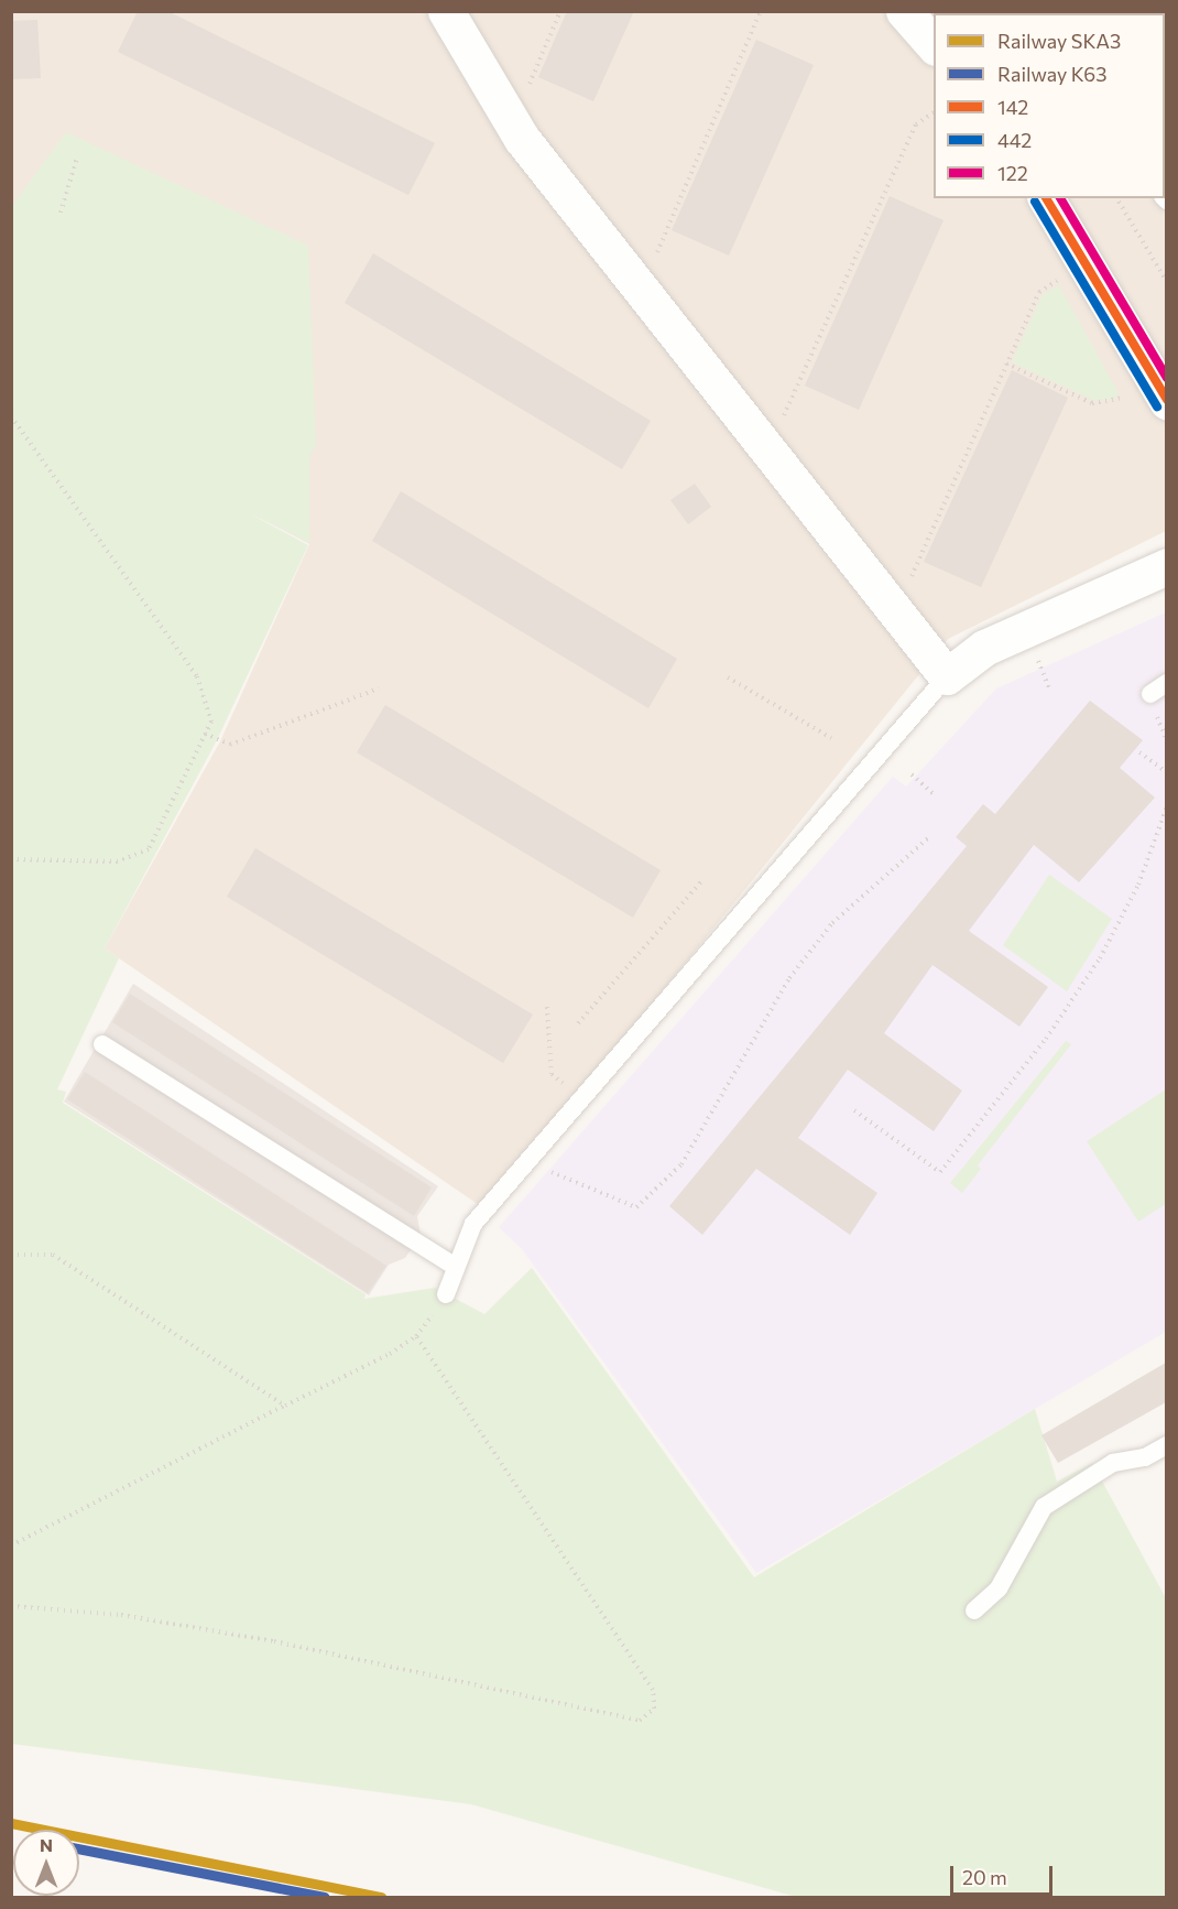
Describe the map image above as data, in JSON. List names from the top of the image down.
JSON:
{
  "lines": [
    "transit line 142",
    "transit line 122",
    "transit line 442",
    "rail line SKA3",
    "rail line K63"
  ],
  "legend": [
    "Railway SKA3",
    "Railway K63",
    "142",
    "442",
    "122"
  ],
  "scale_bar": "20 m",
  "north": "top"
}
